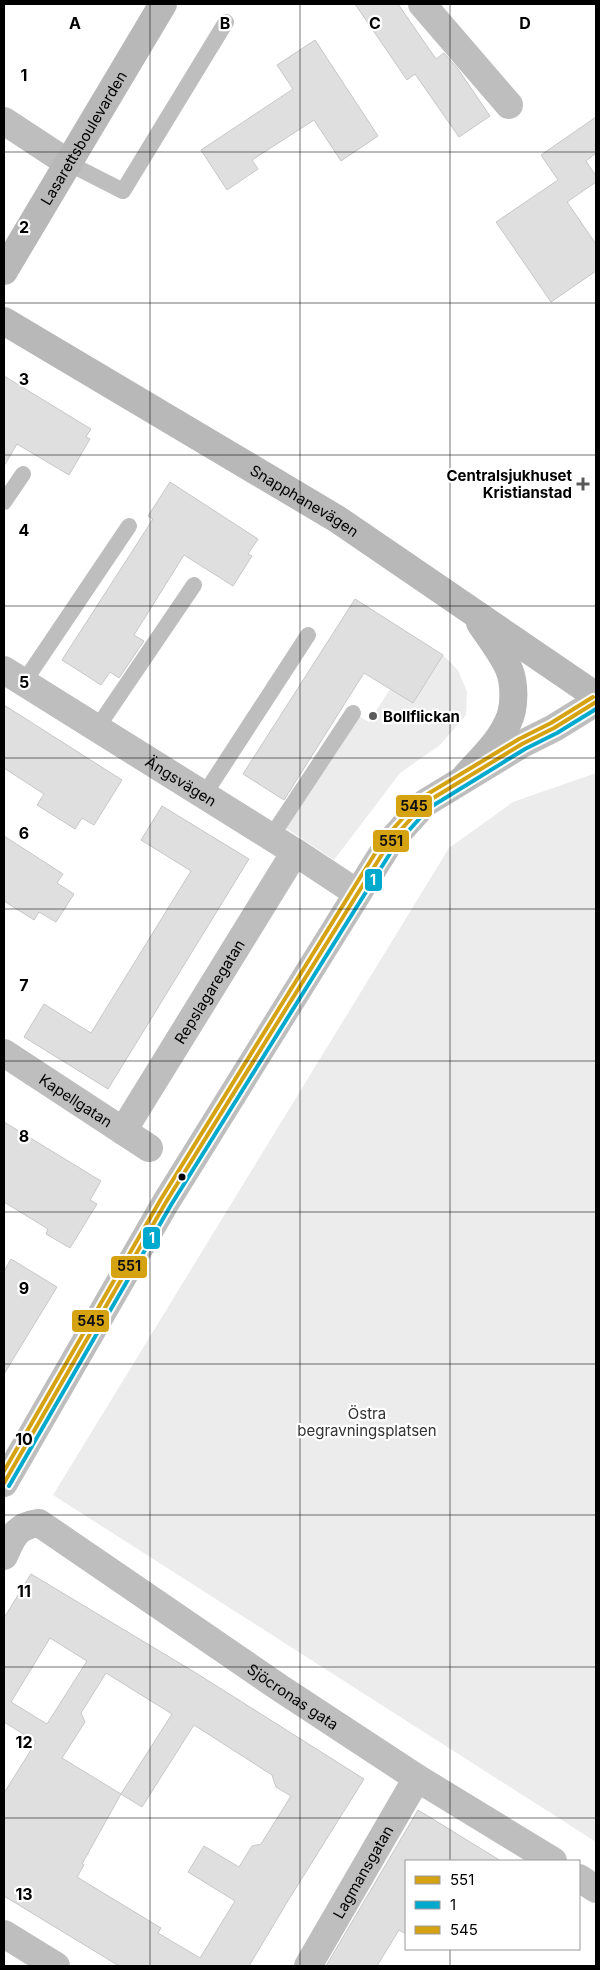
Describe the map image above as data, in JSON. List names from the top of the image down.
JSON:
{
  "streets": {
    "main road": ["Lasarettsboulevarden", "Snapphanevägen"],
    "street": [
      "Ängsvägen",
      "Repslagaregatan",
      "Kapellgatan",
      "Sjöcronas gata",
      "Lagmansgatan"
    ]
  },
  "crossings": [
    ["Ängsvägen", "Repslagaregatan"],
    ["Repslagaregatan", "Kapellgatan"],
    ["Sjöcronas gata", "Lagmansgatan"]
  ],
  "parks": ["Östra begravningsplatsen"],
  "places": {
    "health": ["Centralsjukhuset Kristianstad"],
    "other": ["Bollflickan"]
  },
  "lines": ["transit line 545", "transit line 551", "transit line 1"],
  "legend": ["551", "1", "545"],
  "grid": {
    "columns": [
      "A",
      "B",
      "C",
      "D"
    ],
    "rows": [
      "1",
      "2",
      "3",
      "4",
      "5",
      "6",
      "7",
      "8",
      "9",
      "10",
      "11",
      "12",
      "13"
    ]
  }
}
